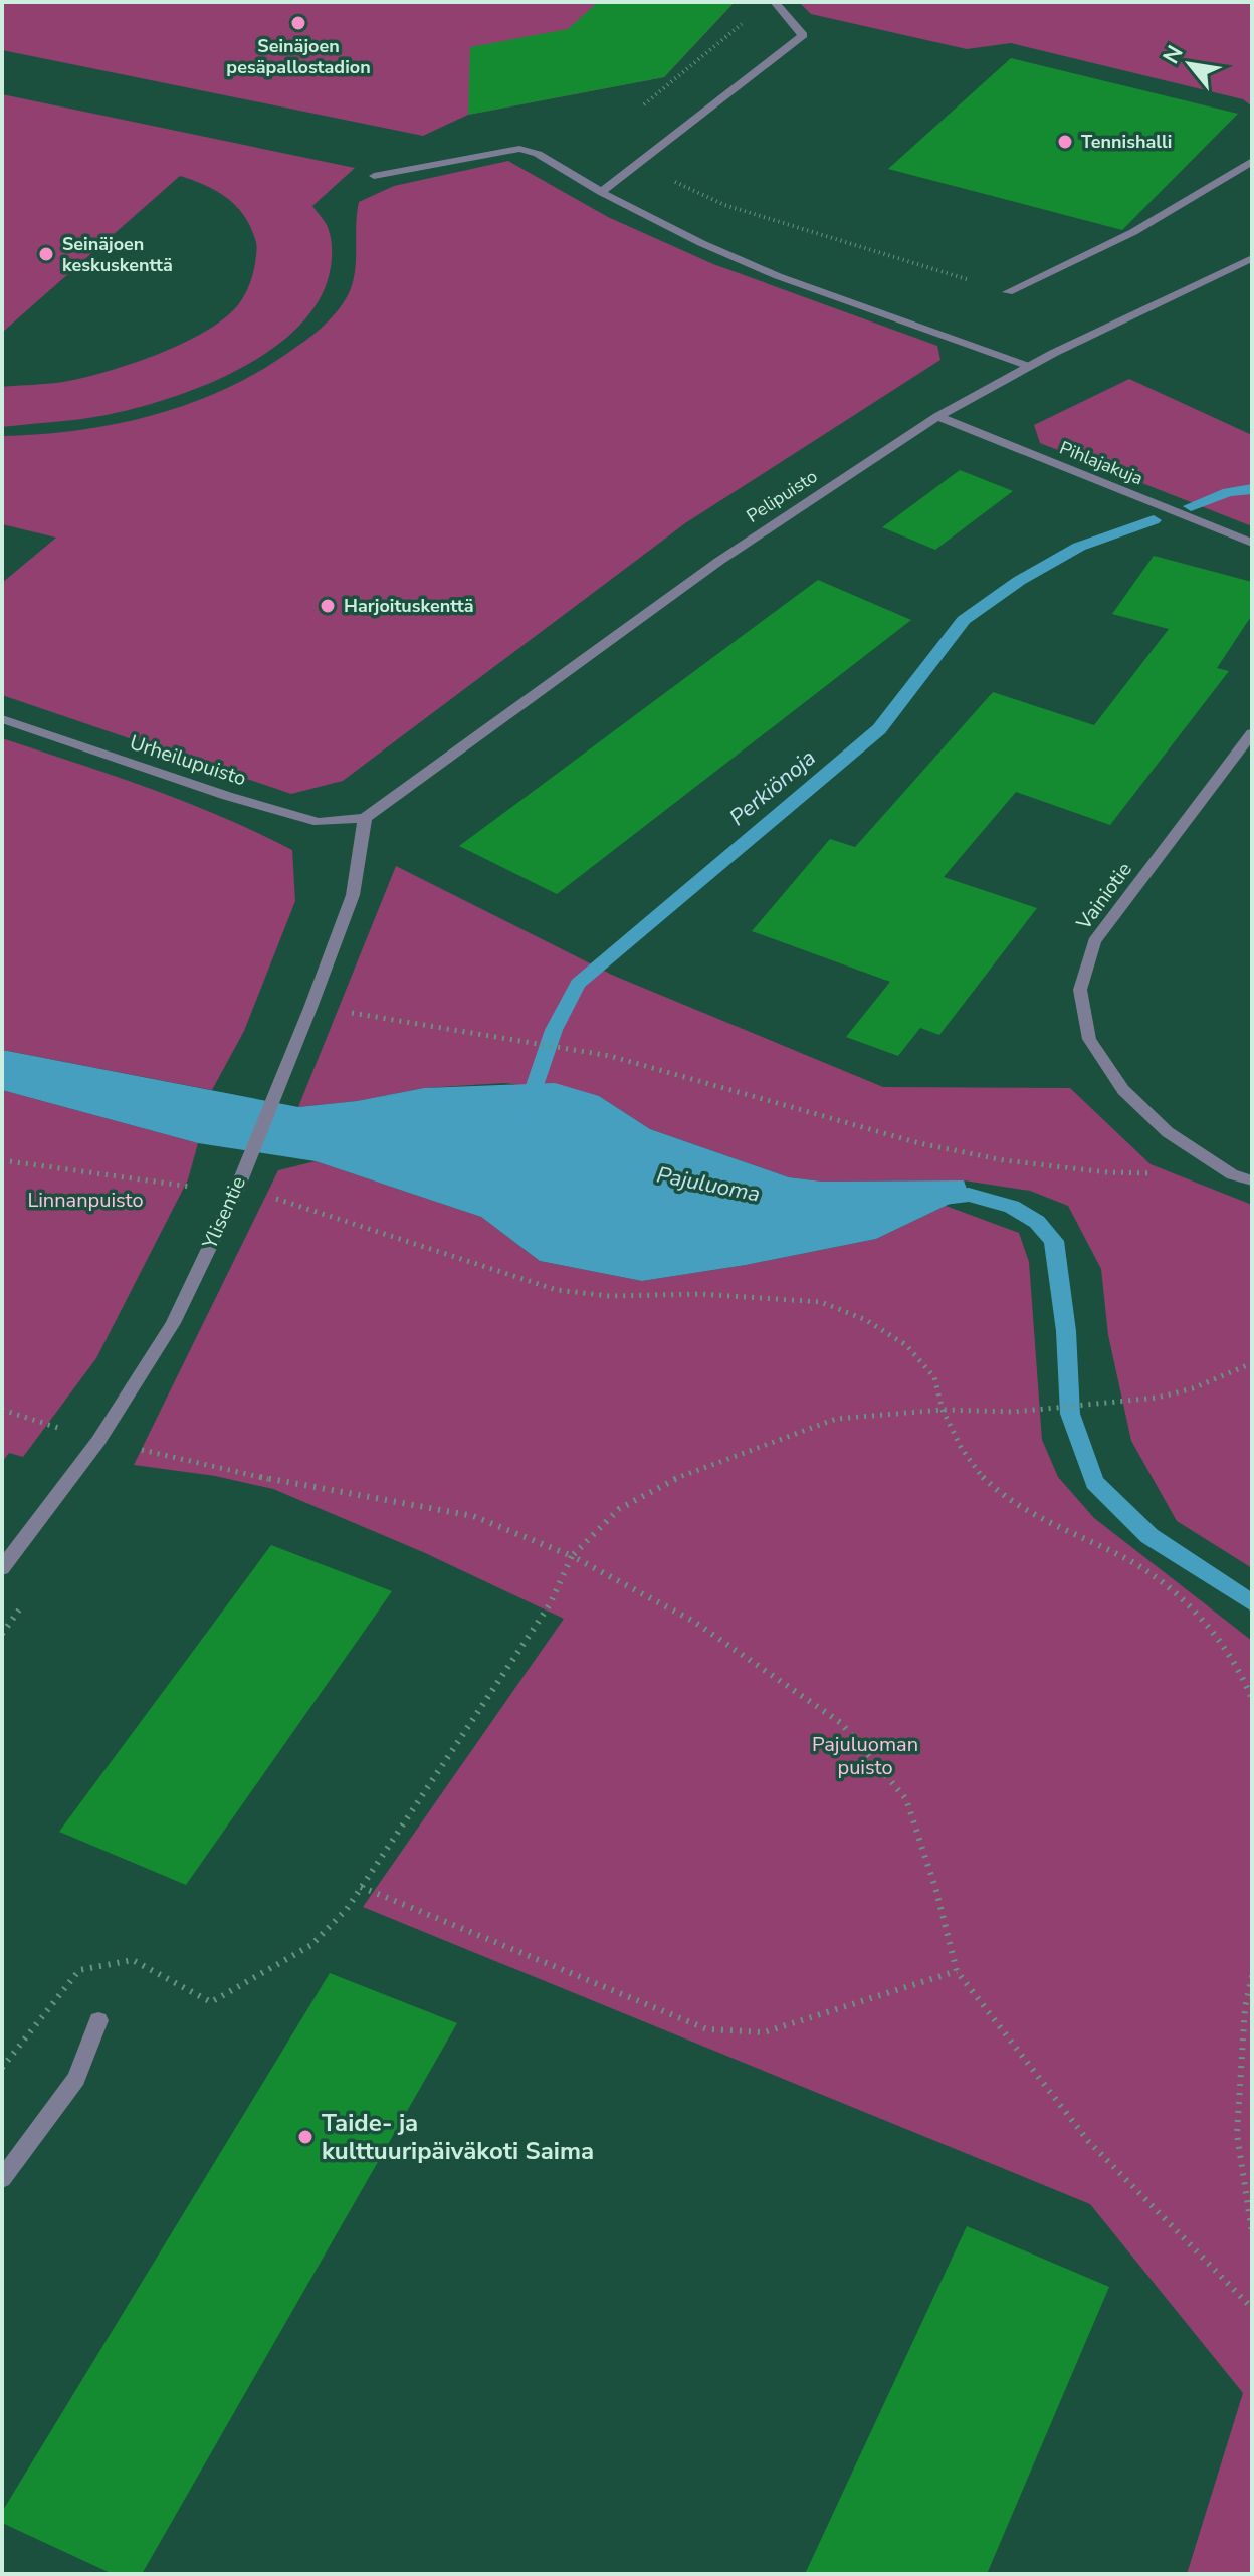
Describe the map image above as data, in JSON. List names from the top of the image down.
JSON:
{
  "streets": {
    "street": [
      "Pihlajakuja",
      "Pelipuisto",
      "Urheilupuisto",
      "Vainiotie",
      "Ylisentie"
    ]
  },
  "crossings": [
    ["Pihlajakuja", "Pelipuisto"],
    ["Pelipuisto", "Urheilupuisto"],
    ["Pelipuisto", "Ylisentie"],
    ["Urheilupuisto", "Ylisentie"]
  ],
  "water": ["Perkiönoja", "Pajuluoma"],
  "parks": ["Linnanpuisto", "Pajuluoman puisto"],
  "places": [
    "Seinäjoen pesäpallostadion",
    "Tennishalli",
    "Seinäjoen keskuskenttä",
    "Harjoituskenttä",
    "Taide- ja kulttuuripäiväkoti Saima"
  ],
  "north": "top left"
}
